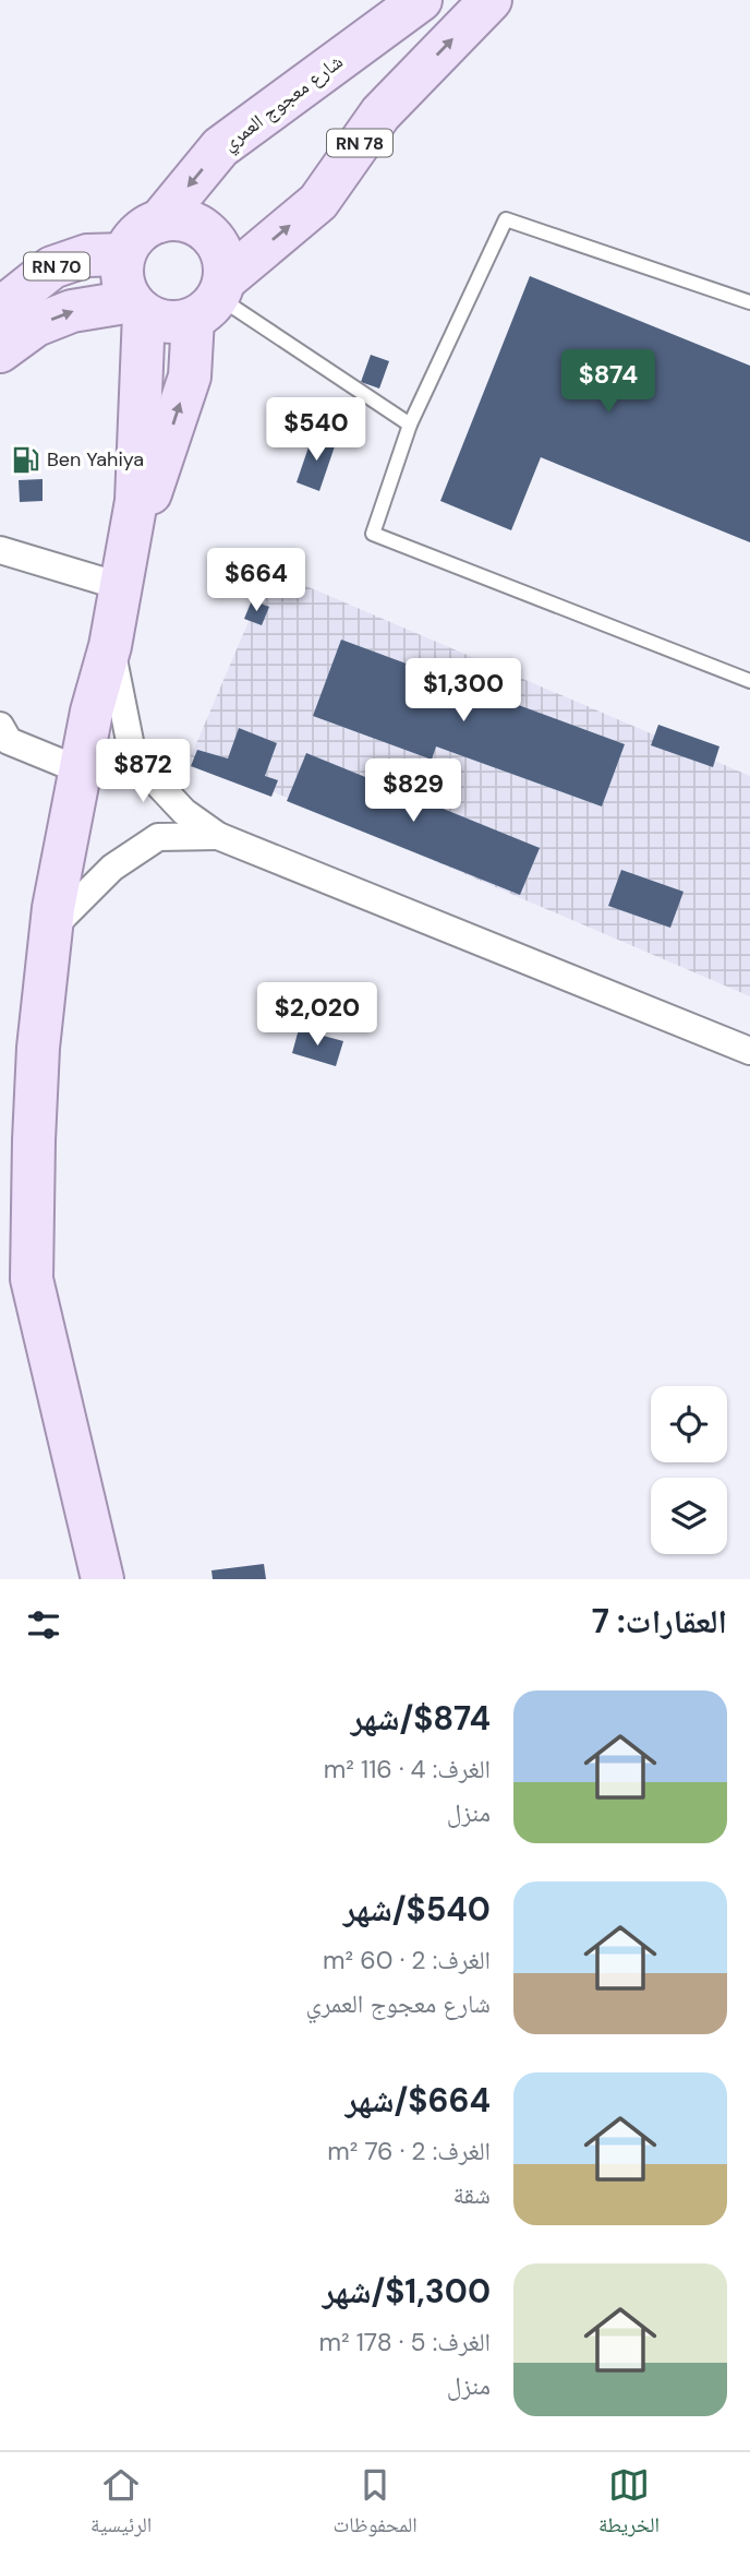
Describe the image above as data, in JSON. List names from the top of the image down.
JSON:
{
  "streets": {
    "main road": ["شارع معجوج العمري", "RN 78", "RN 70"]
  },
  "crossings": [
    ["شارع معجوج العمري", "RN 78"],
    ["شارع معجوج العمري", "RN 70"],
    ["RN 78", "RN 70"]
  ],
  "places": {
    "fuel station": ["Ben Yahiya"]
  },
  "page": {
    "price": [
      "$874",
      "$540",
      "$664",
      "$1,300",
      "$872",
      "$829",
      "$2,020"
    ],
    "heading": "العقارات: 7",
    "list": [
      {
        "name": "$874/شهر",
        "note": "الغرف: 4 · 116 m² · منزل"
      },
      {
        "name": "$540/شهر",
        "note": "الغرف: 2 · 60 m² · شارع معجوج العمري"
      },
      {
        "name": "$664/شهر",
        "note": "الغرف: 2 · 76 m² · شقة"
      },
      {
        "name": "$1,300/شهر",
        "note": "الغرف: 5 · 178 m² · منزل"
      }
    ],
    "tabs": ["الخريطة", "المحفوظات", "الرئيسية"]
  }
}
